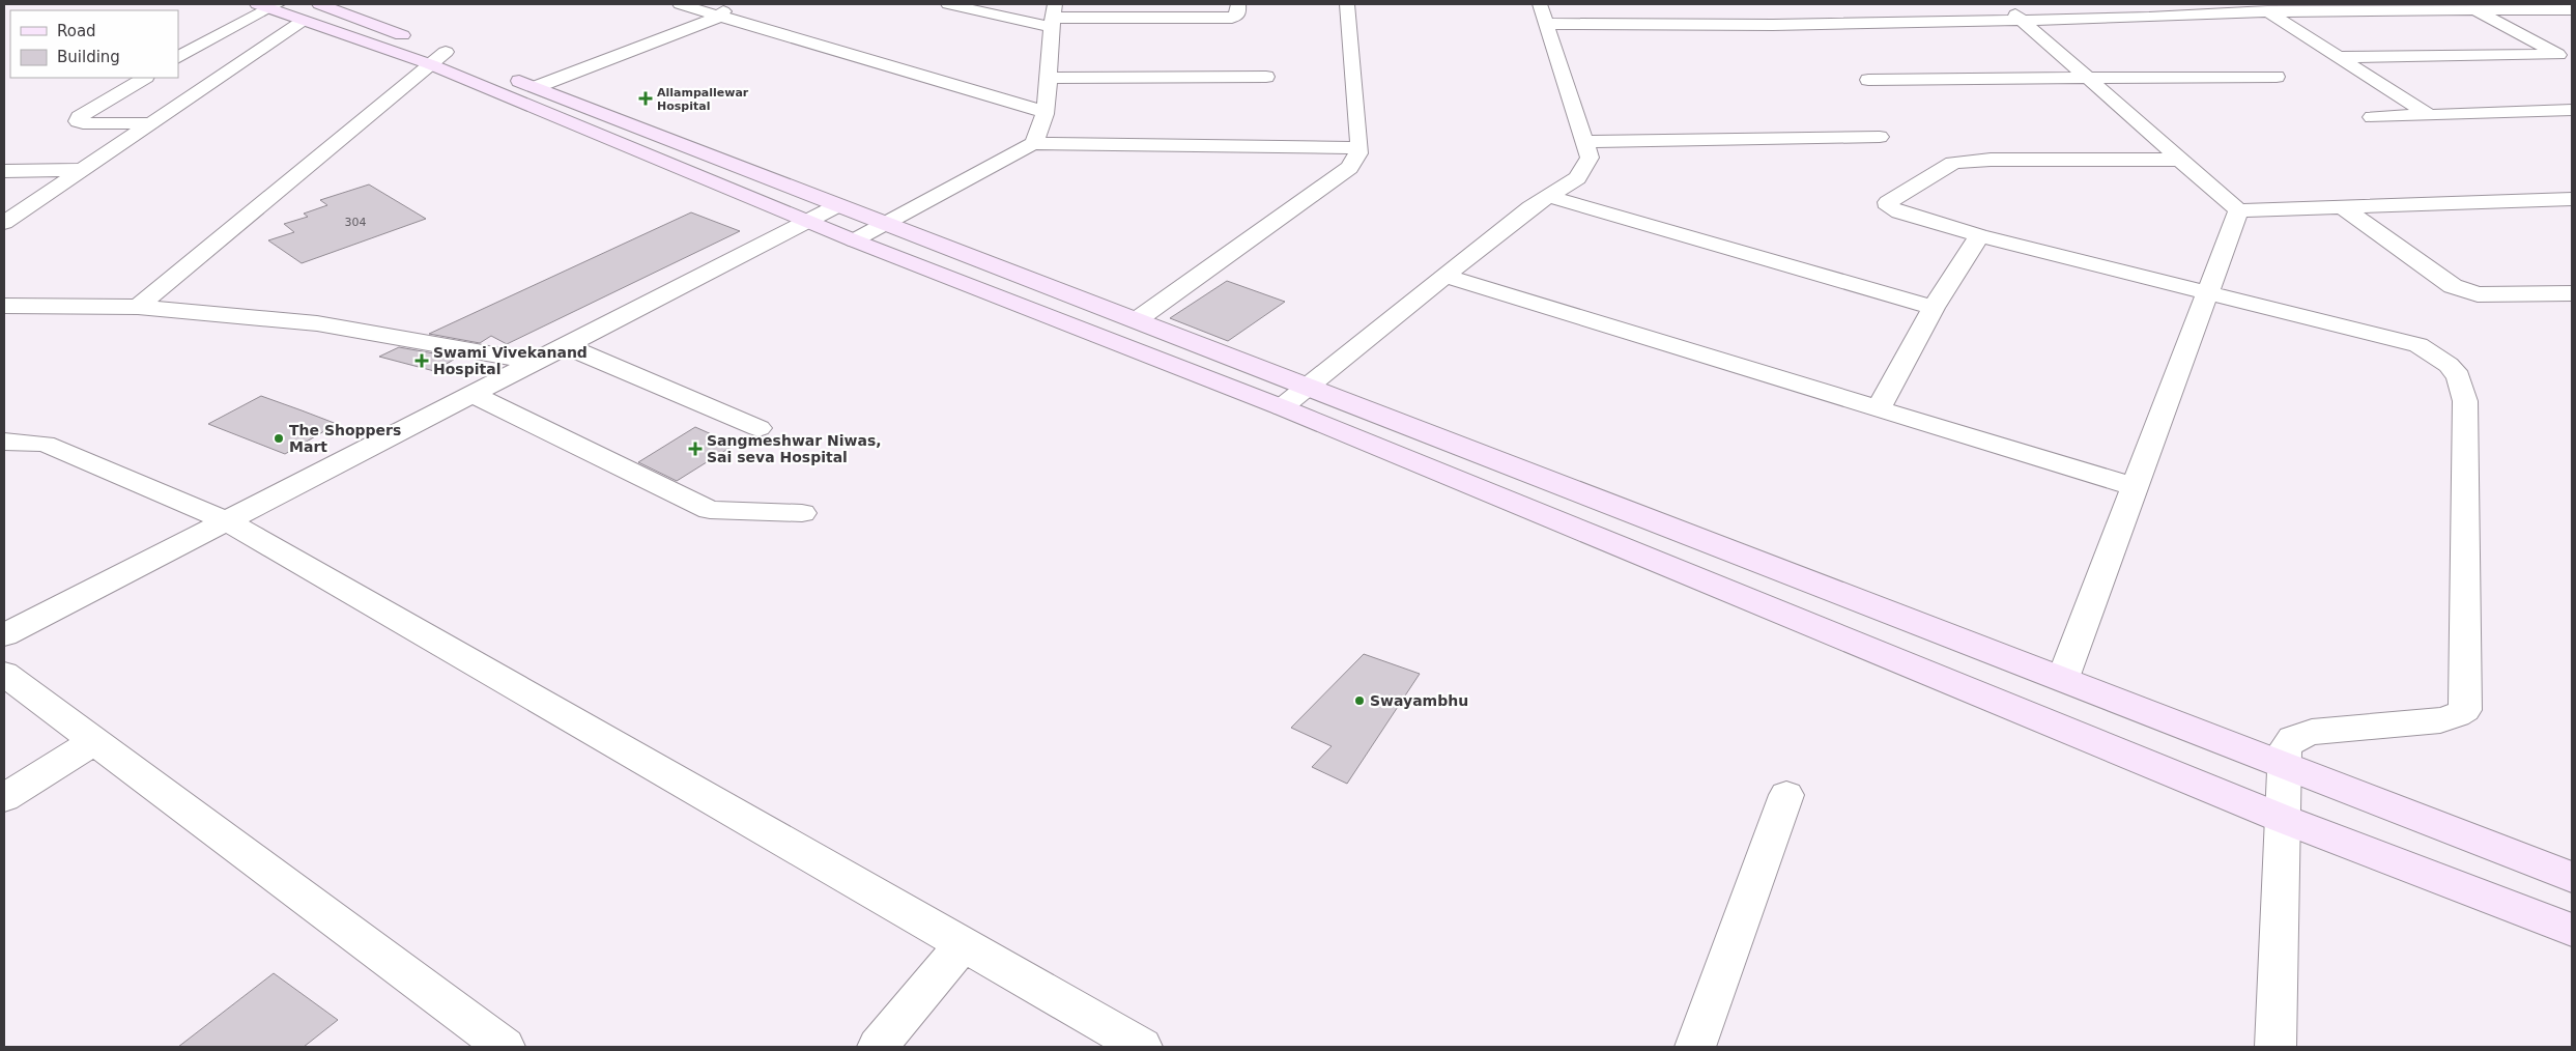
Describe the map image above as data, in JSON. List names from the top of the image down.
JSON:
{
  "places": {
    "health": ["Allampallewar Hospital", "Swami Vivekanand Hospital", "Sangmeshwar Niwas, Sai seva Hospital"],
    "other": ["The Shoppers Mart", "Swayambhu"]
  },
  "house_numbers": ["304"],
  "legend": ["Road", "Building"]
}
